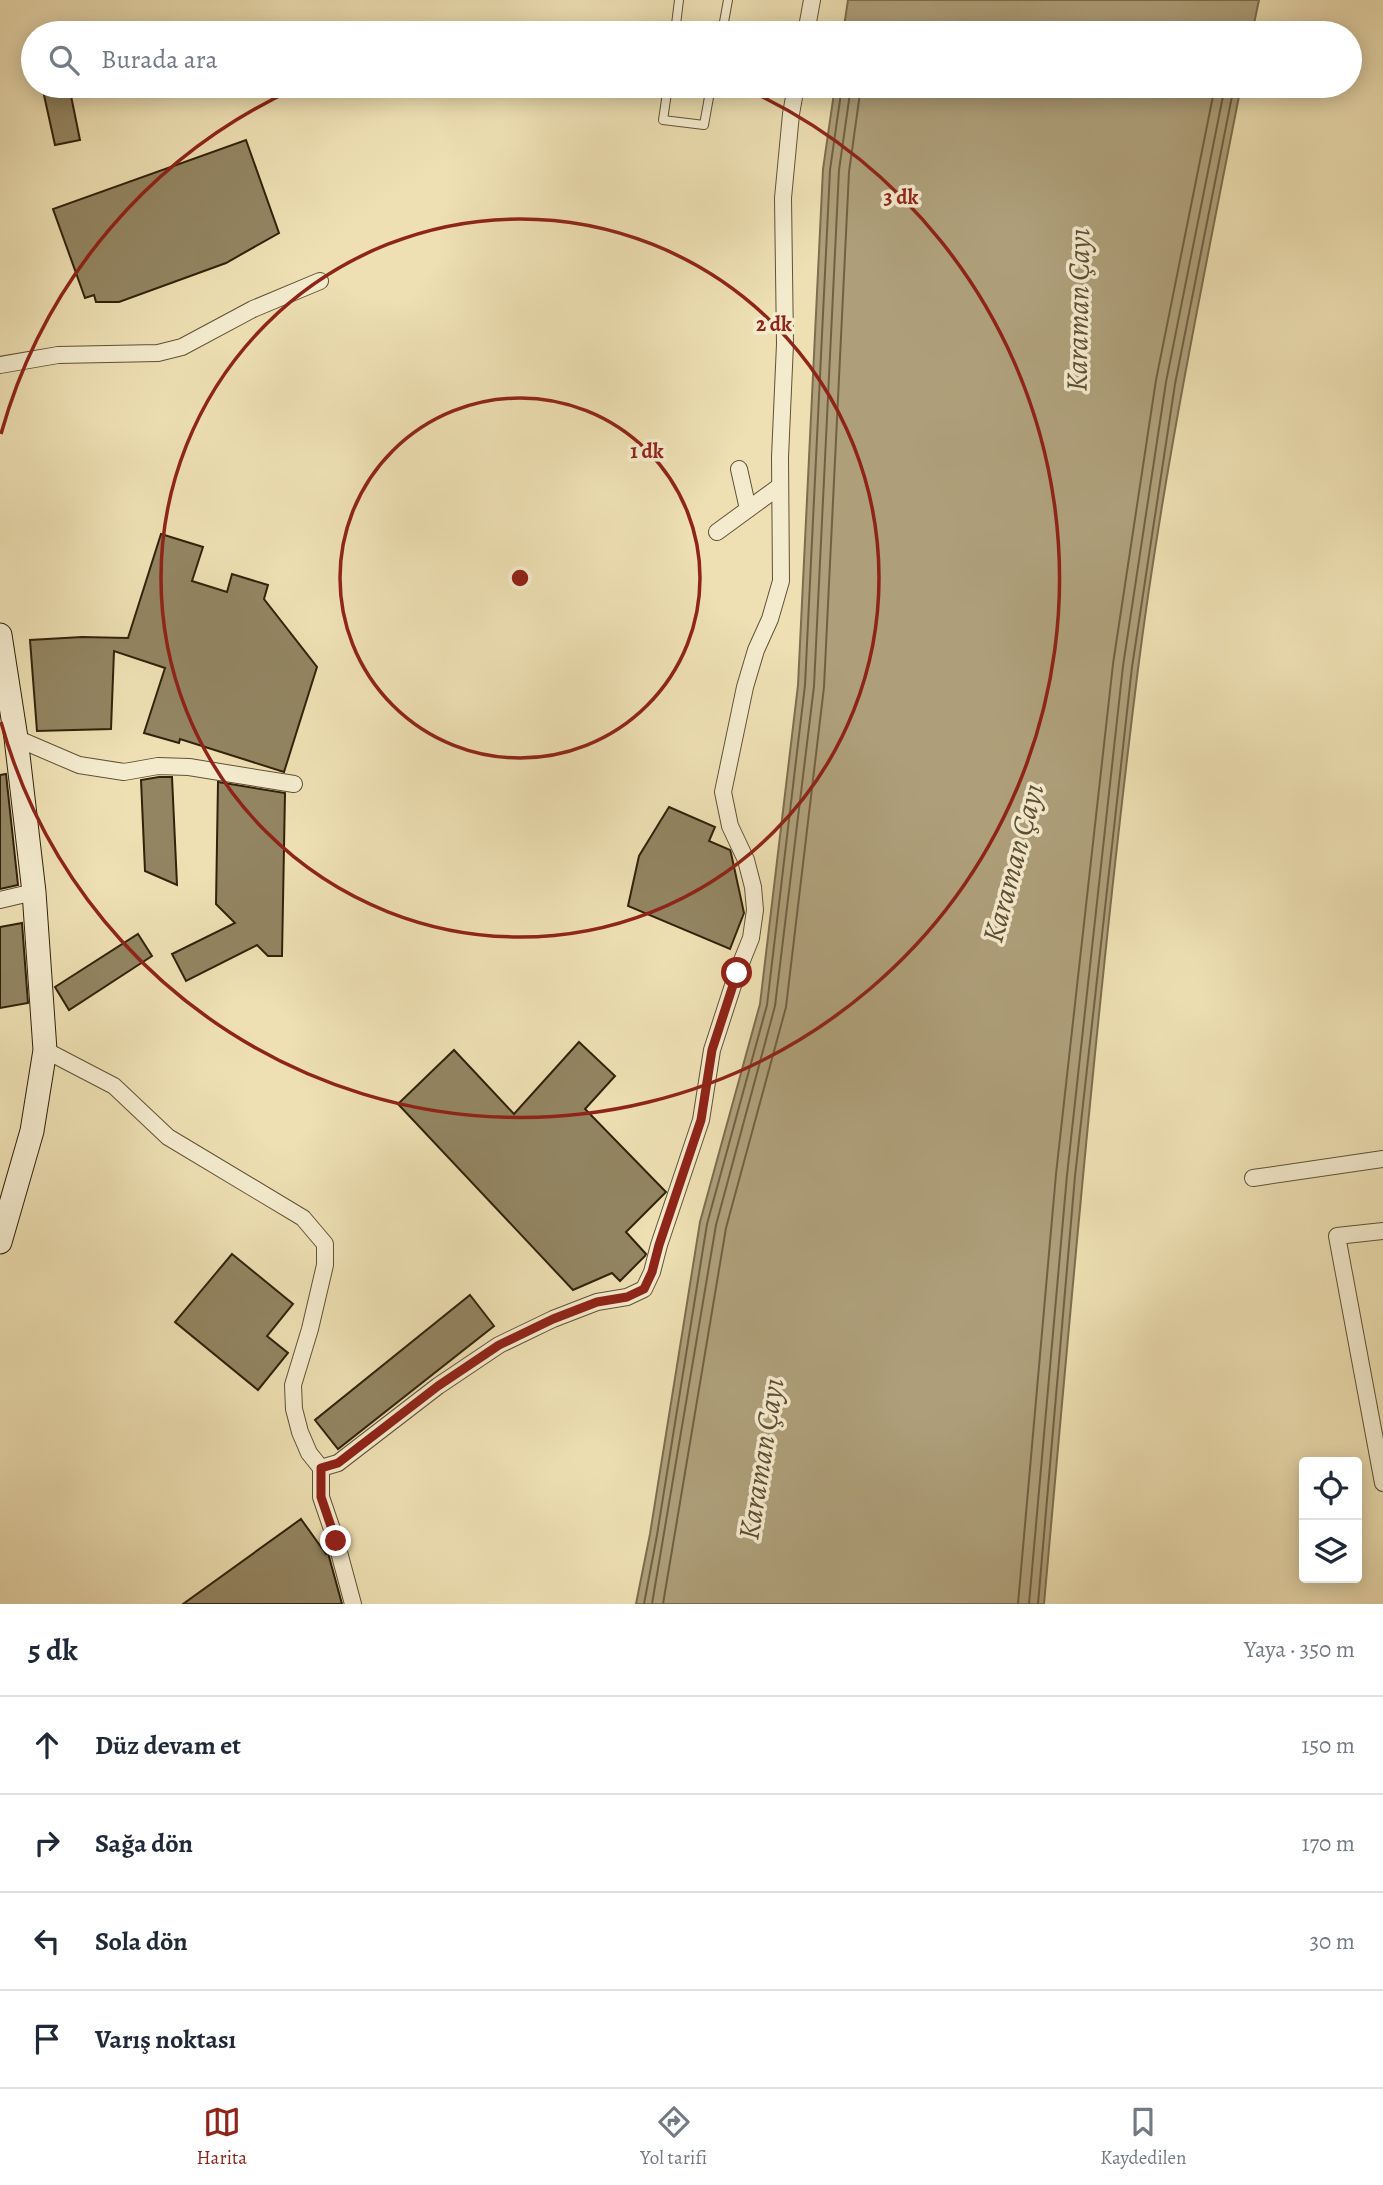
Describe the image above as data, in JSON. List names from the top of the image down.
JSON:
{
  "water": ["Karaman Çayı"],
  "page": {
    "search": "Burada ara",
    "heading": ["5 dk", "Yaya · 350 m"],
    "list": [
      ["Düz devam et", "150 m"],
      ["Sağa dön", "170 m"],
      ["Sola dön", "30 m"],
      "Varış noktası"
    ],
    "nav": ["Harita", "Yol tarifi", "Kaydedilen"]
  },
  "rings": ["3 dk", "2 dk", "1 dk"]
}
